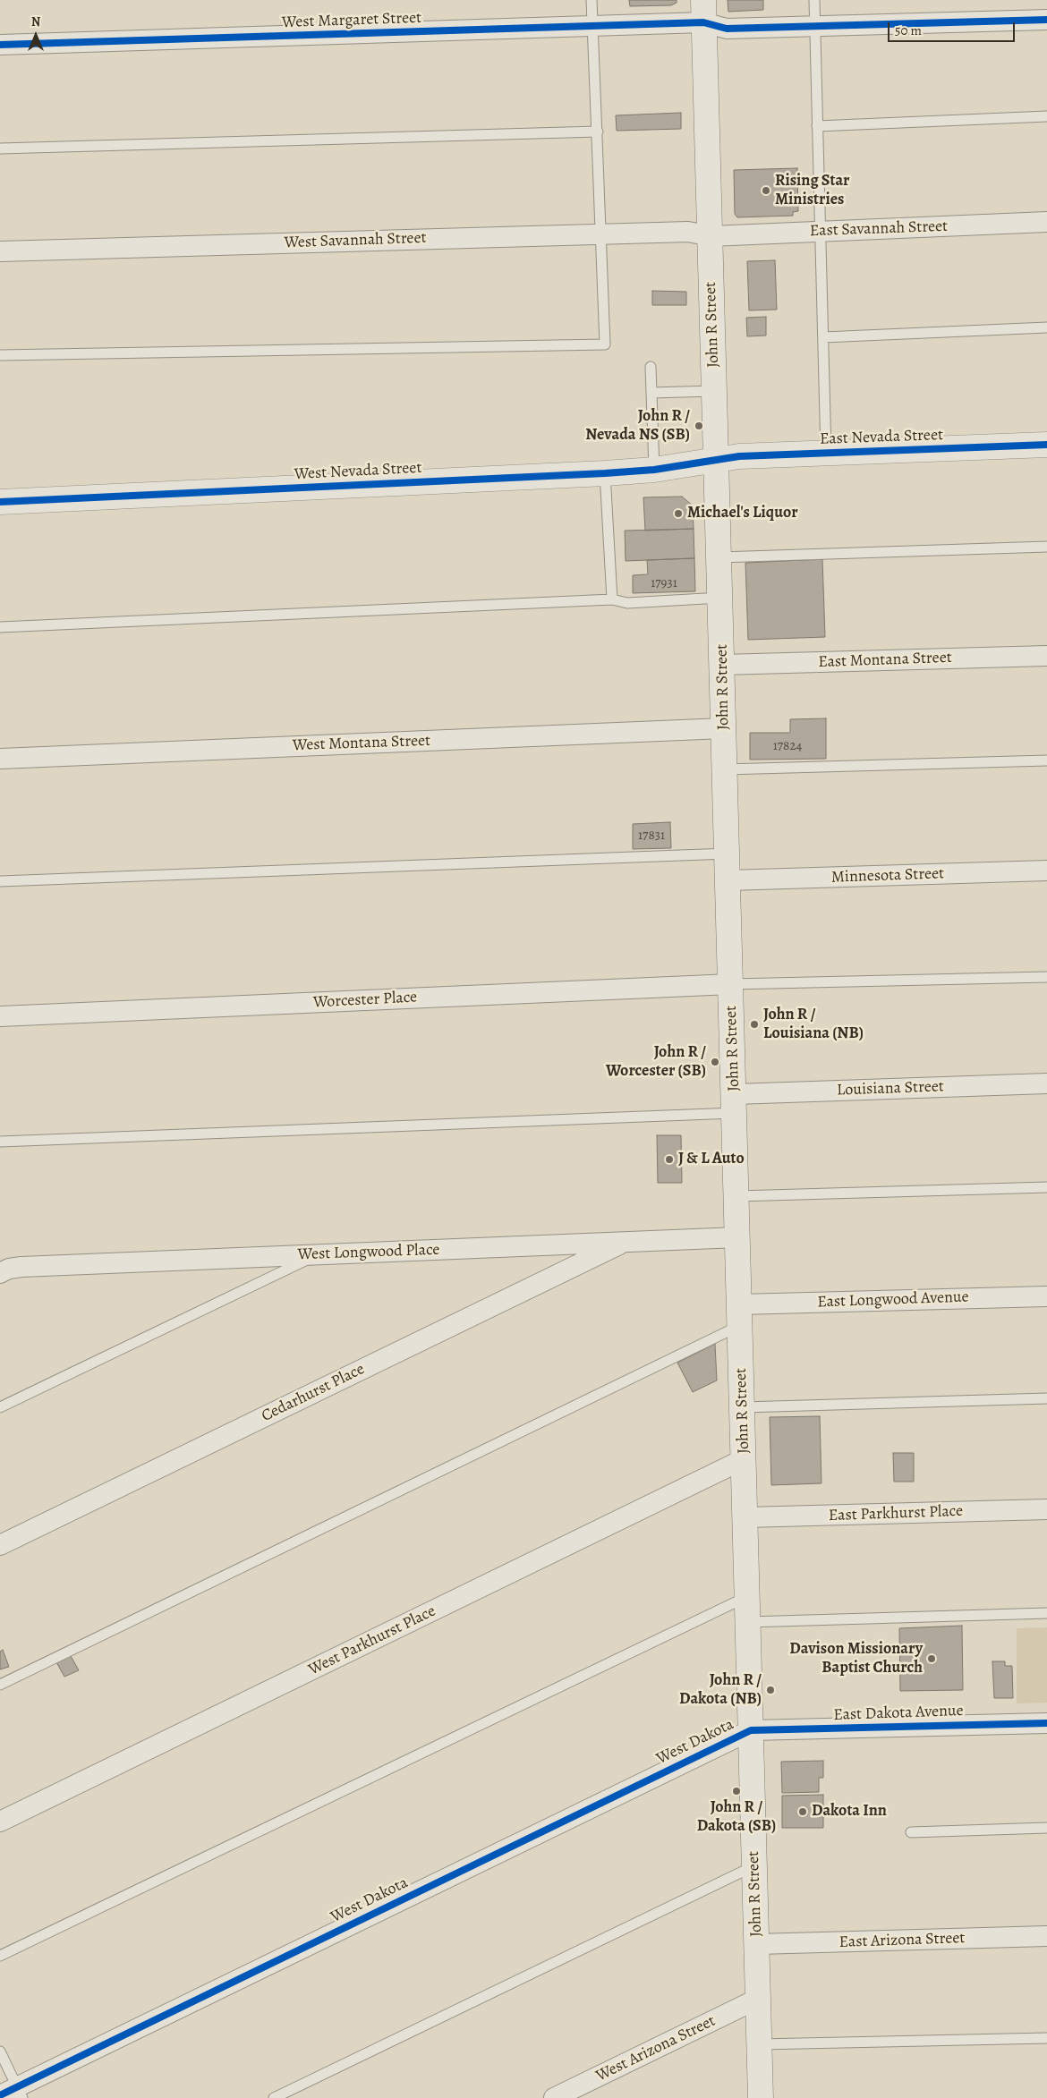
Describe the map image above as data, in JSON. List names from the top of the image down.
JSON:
{
  "streets": {
    "main road": ["John R Street", "East Nevada Street", "West Nevada Street"],
    "street": [
      "West Margaret Street",
      "East Savannah Street",
      "West Savannah Street",
      "East Montana Street",
      "West Montana Street",
      "Minnesota Street",
      "Worcester Place",
      "Louisiana Street",
      "West Longwood Place",
      "East Longwood Avenue",
      "Cedarhurst Place",
      "East Parkhurst Place",
      "West Parkhurst Place",
      "East Dakota Avenue",
      "West Dakota",
      "East Arizona Street",
      "West Arizona Street"
    ]
  },
  "crossings": [
    ["West Margaret Street", "John R Street"],
    ["East Savannah Street", "West Savannah Street"],
    ["East Savannah Street", "John R Street"],
    ["West Savannah Street", "John R Street"],
    ["John R Street", "East Nevada Street"],
    ["John R Street", "West Nevada Street"],
    ["John R Street", "East Montana Street"],
    ["John R Street", "West Montana Street"],
    ["John R Street", "Minnesota Street"],
    ["John R Street", "Worcester Place"],
    ["John R Street", "Louisiana Street"],
    ["John R Street", "West Longwood Place"],
    ["John R Street", "East Longwood Avenue"],
    ["John R Street", "East Parkhurst Place"],
    ["John R Street", "West Parkhurst Place"],
    ["John R Street", "East Dakota Avenue"],
    ["John R Street", "West Dakota"],
    ["John R Street", "East Arizona Street"],
    ["John R Street", "West Arizona Street"],
    ["East Nevada Street", "West Nevada Street"],
    ["West Longwood Place", "Cedarhurst Place"],
    ["East Dakota Avenue", "West Dakota"]
  ],
  "places": [
    "Rising Star Ministries",
    "John R / Nevada NS (SB)",
    "Michael's Liquor",
    "John R / Louisiana (NB)",
    "John R / Worcester (SB)",
    "J & L Auto",
    "Davison Missionary Baptist Church",
    "John R / Dakota (NB)",
    "John R / Dakota (SB)",
    "Dakota Inn"
  ],
  "house_numbers": ["17931", "17824", "17831"],
  "scale_bar": "50 m",
  "north": "top"
}
